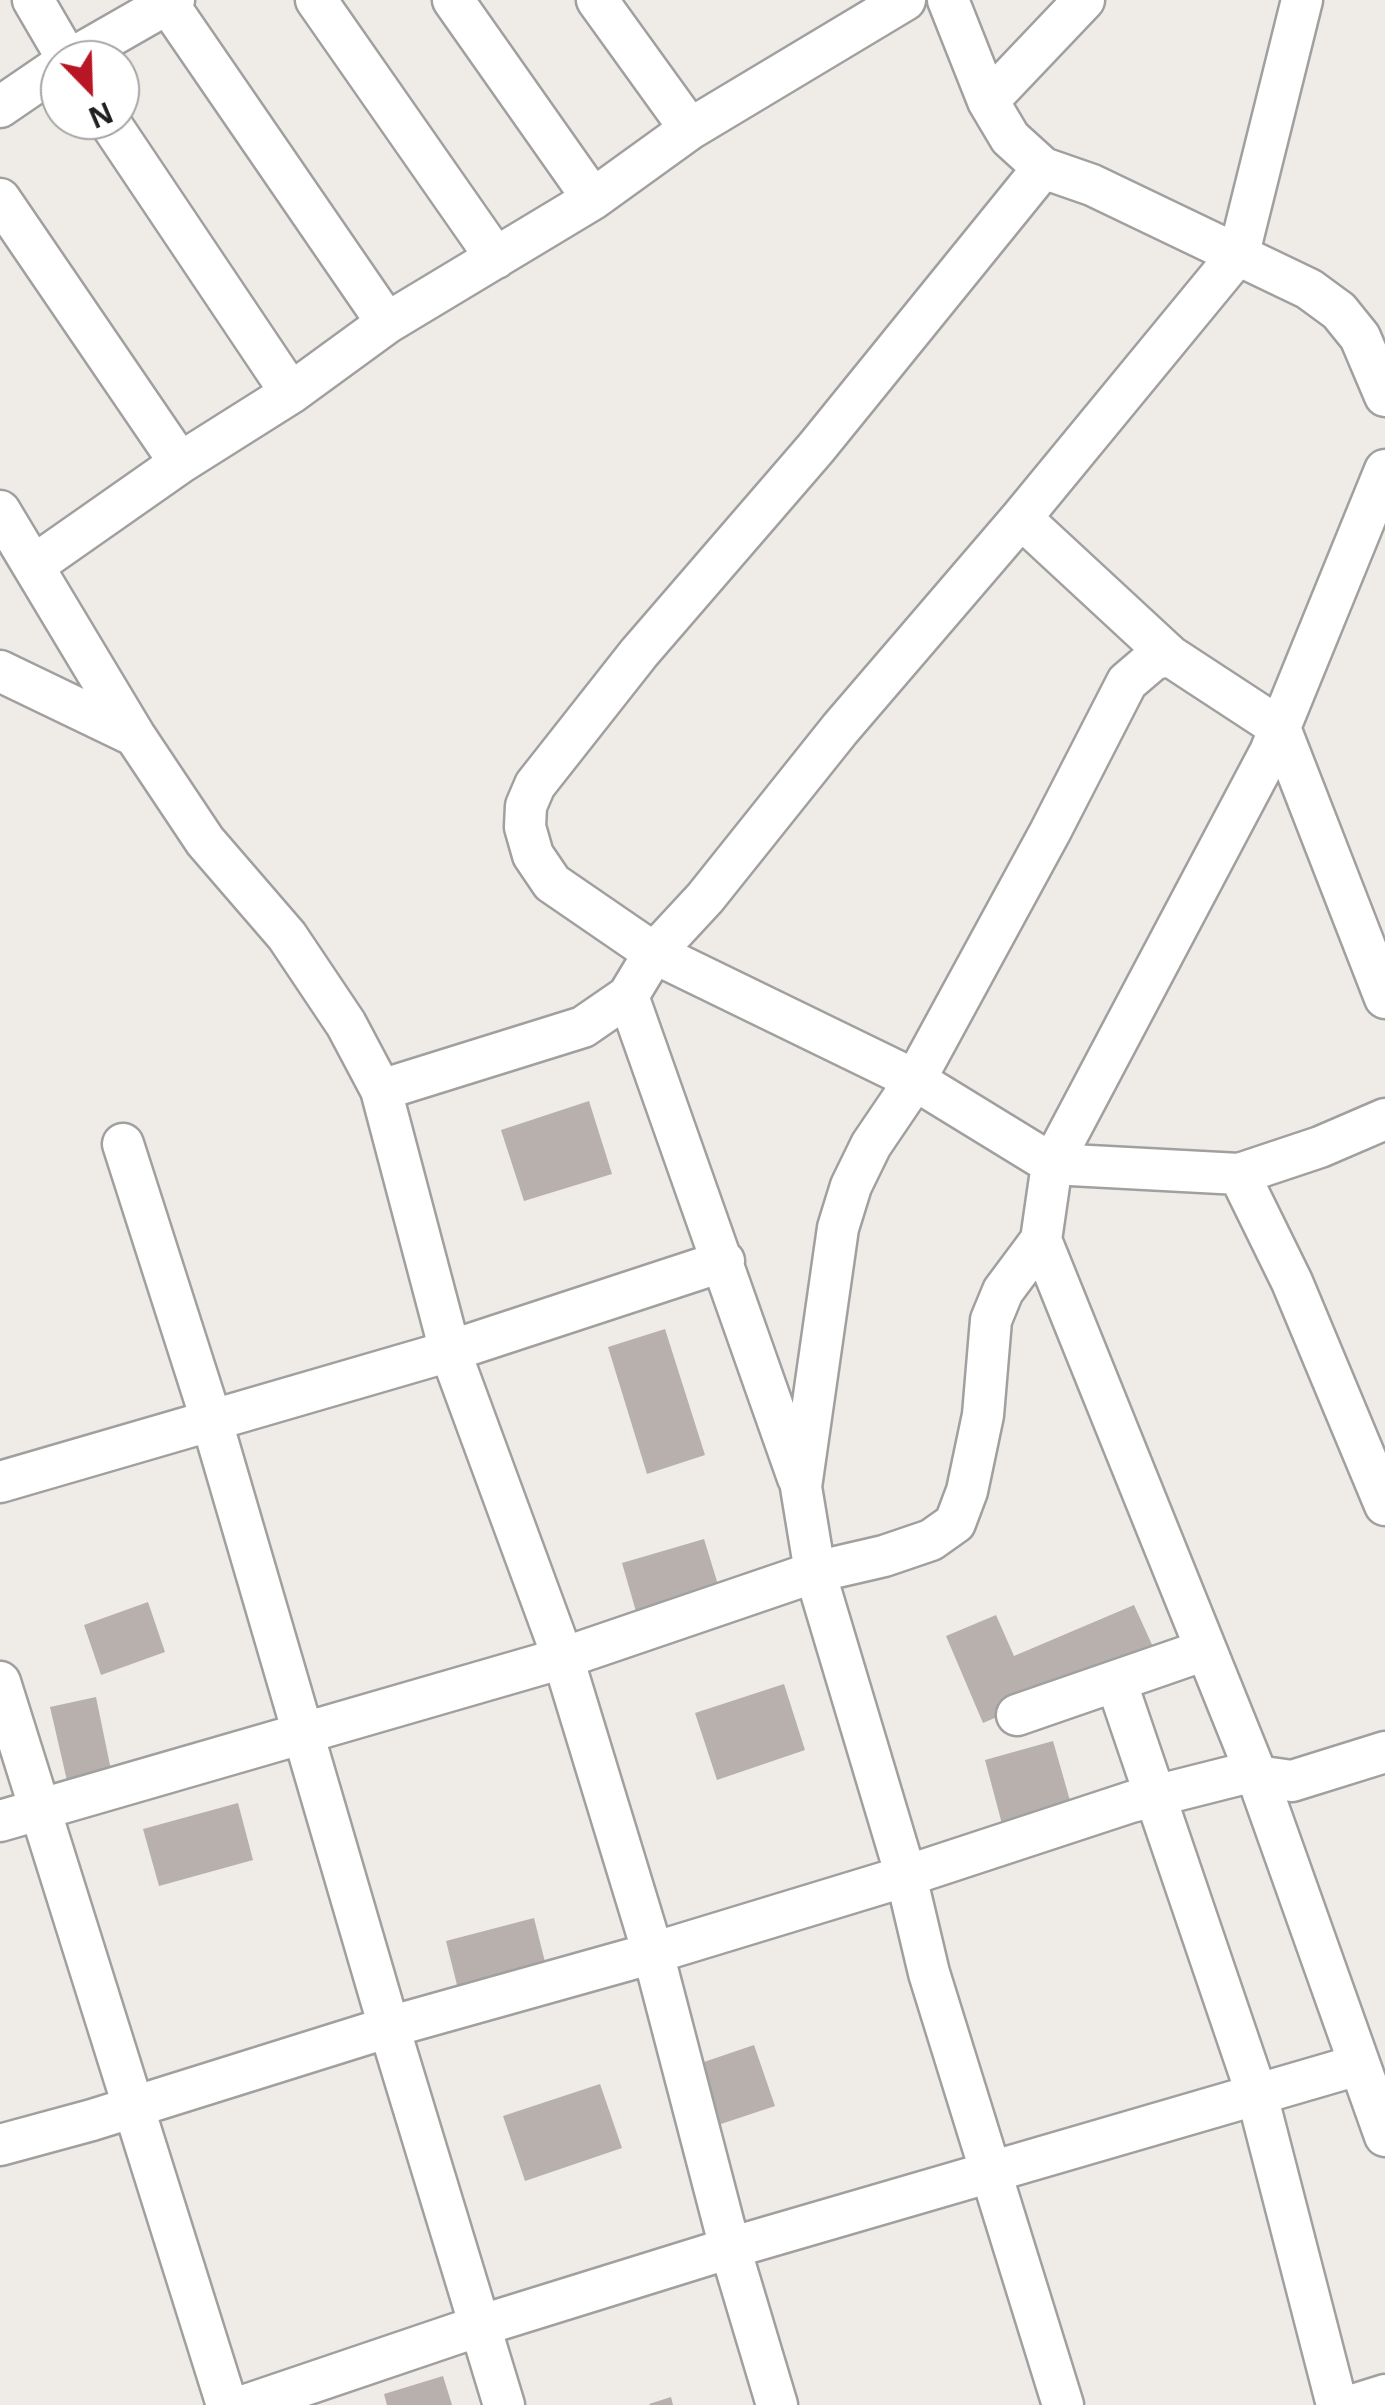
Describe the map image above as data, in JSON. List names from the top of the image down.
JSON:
{
  "north": "bottom right"
}
